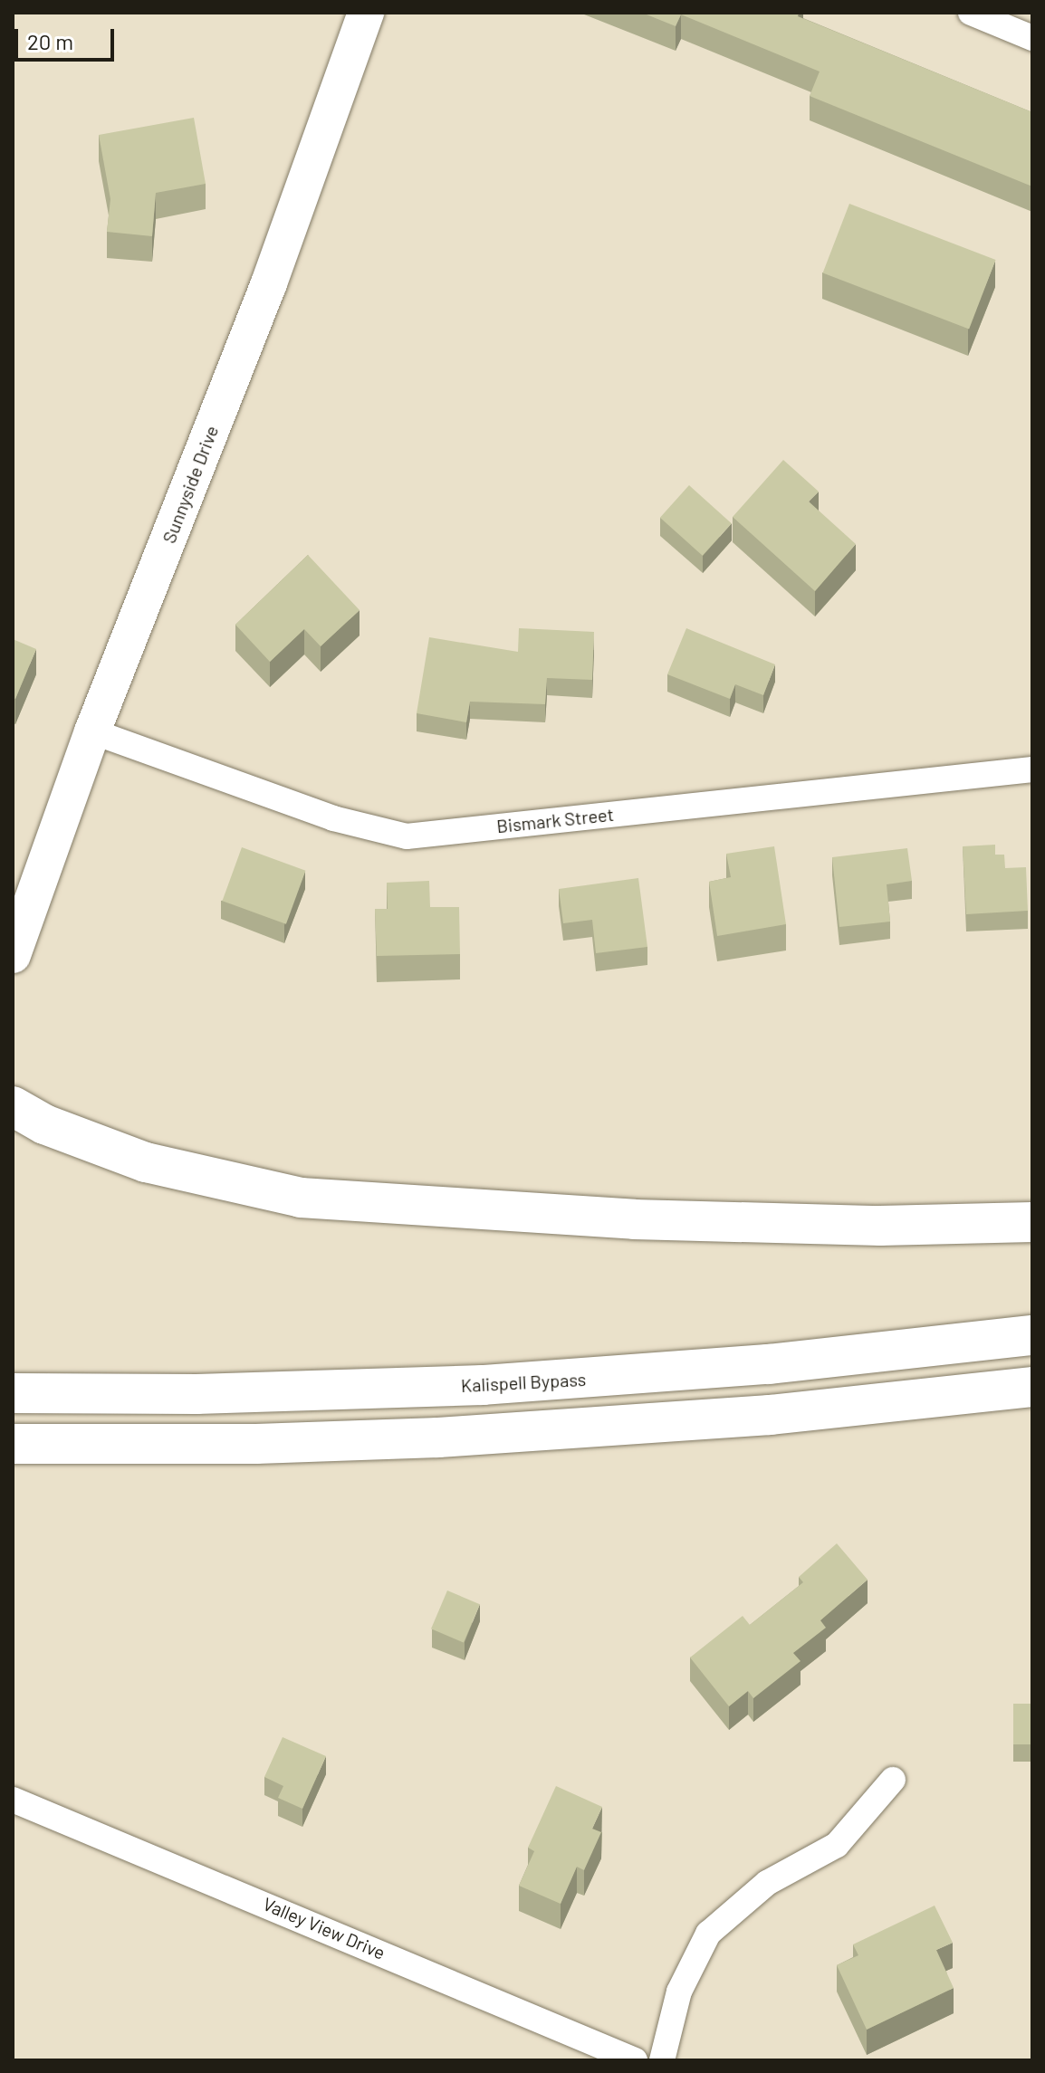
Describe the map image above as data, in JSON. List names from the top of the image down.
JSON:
{
  "streets": {
    "highway": ["Kalispell Bypass"],
    "street": ["Sunnyside Drive", "Bismark Street", "Valley View Drive"]
  },
  "crossings": [
    ["Sunnyside Drive", "Bismark Street"]
  ],
  "scale_bar": "20 m"
}
